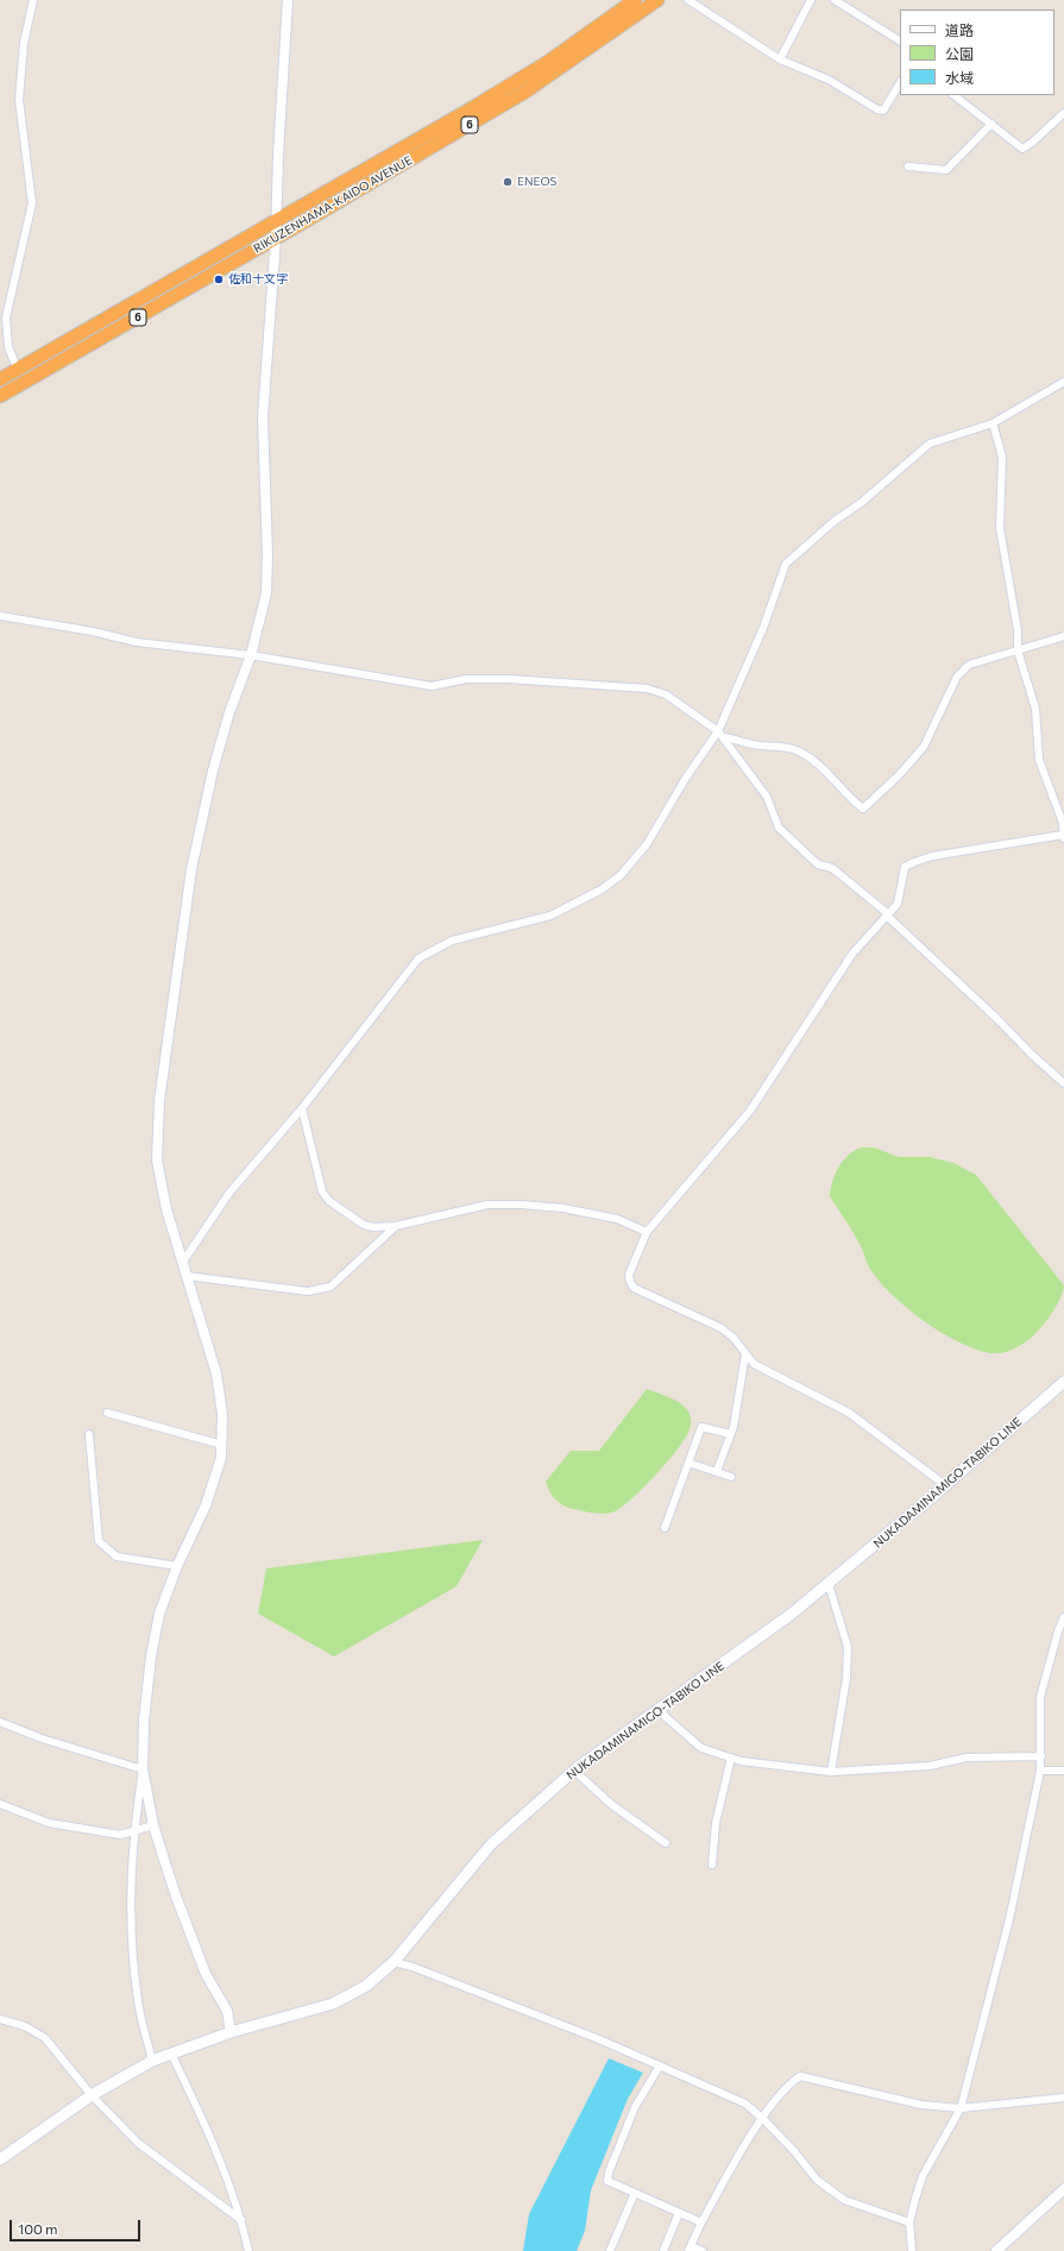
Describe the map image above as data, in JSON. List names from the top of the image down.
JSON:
{
  "streets": {
    "highway": ["6", "RIKUZENHAMA-KAIDO AVENUE"],
    "main road": ["NUKADAMINAMIGO-TABIKO LINE"]
  },
  "places": ["ENEOS", "佐和十文字"],
  "legend": ["道路", "公園", "水域"],
  "scale_bar": "100 m"
}
